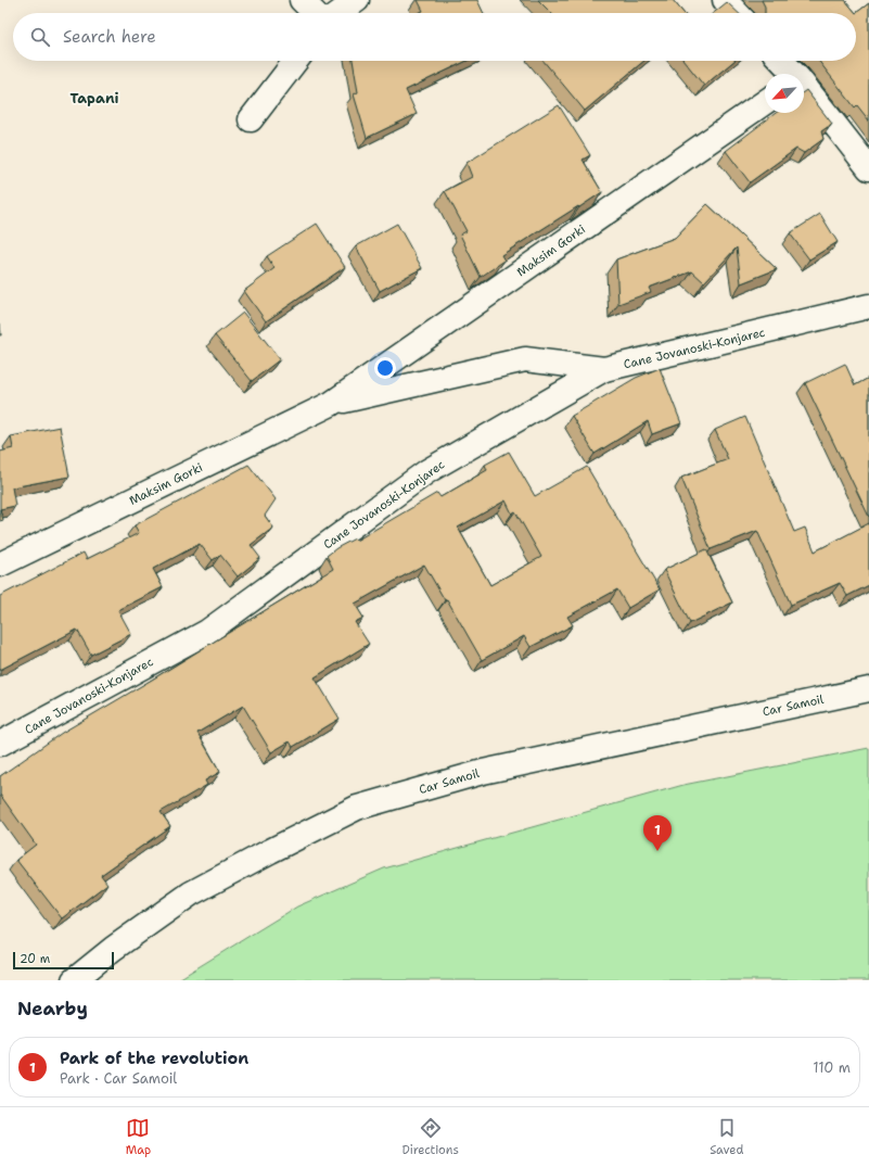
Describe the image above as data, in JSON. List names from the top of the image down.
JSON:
{
  "streets": {
    "street": ["Maksim Gorki", "Cane Jovanoski-Konjarec", "Car Samoil"]
  },
  "crossings": [
    ["Maksim Gorki", "Cane Jovanoski-Konjarec"]
  ],
  "districts": ["Tapani"],
  "scale_bar": "20 m",
  "north": "bottom left",
  "page": {
    "search": "Search here",
    "pins": "1",
    "scale": "20 m",
    "heading": "Nearby",
    "list": [
      {
        "mark": "1",
        "name": "Park of the revolution",
        "note": "Park · Car Samoil",
        "value": "110 m"
      }
    ],
    "nav": ["Map", "Directions", "Saved"]
  }
}
